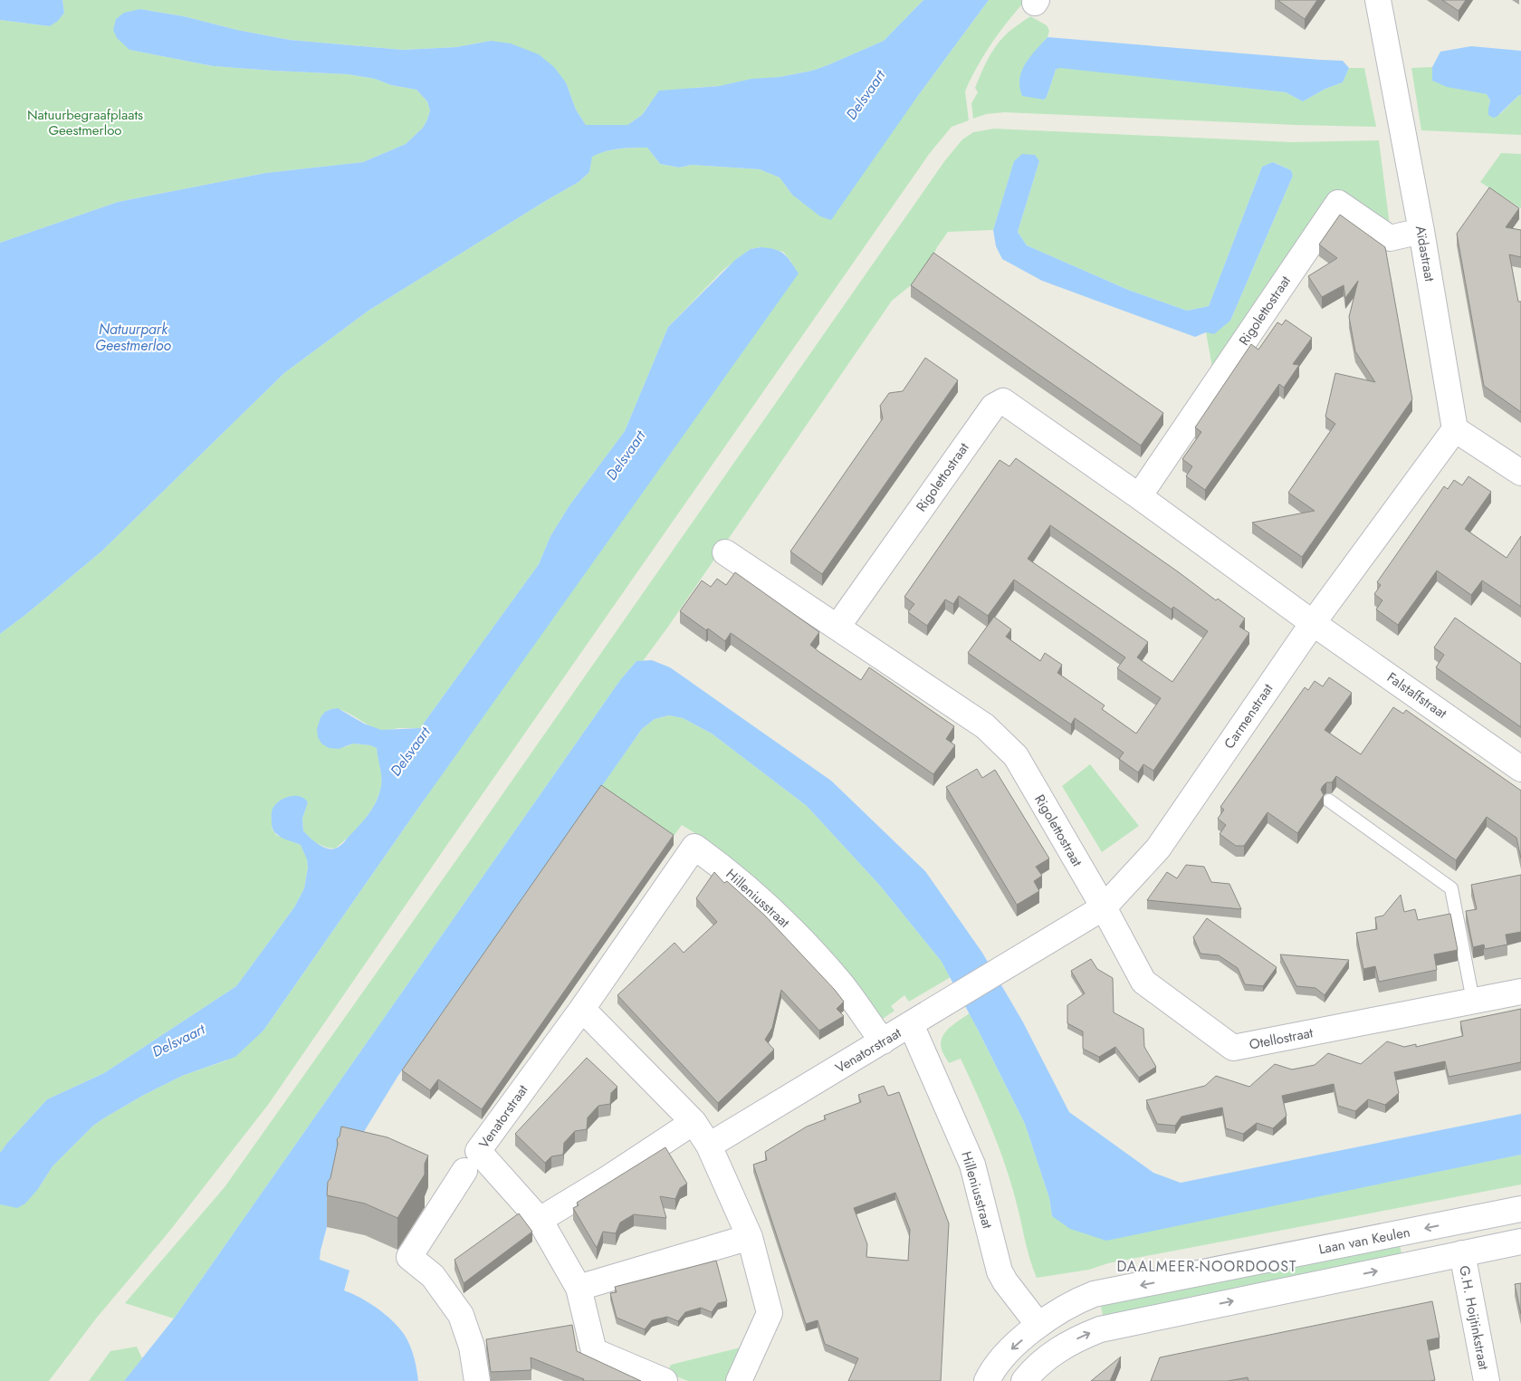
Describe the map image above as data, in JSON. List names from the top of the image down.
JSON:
{
  "streets": {
    "street": [
      "Aïdastraat",
      "Rigolettostraat",
      "Falstaffstraat",
      "Carmenstraat",
      "Hilleniusstraat",
      "Otellostraat",
      "Venatorstraat",
      "Laan van Keulen",
      "G.H. Hoijtinkstraat"
    ]
  },
  "crossings": [
    ["Aïdastraat", "Rigolettostraat"],
    ["Aïdastraat", "Carmenstraat"],
    ["Rigolettostraat", "Falstaffstraat"],
    ["Rigolettostraat", "Carmenstraat"],
    ["Rigolettostraat", "Otellostraat"],
    ["Falstaffstraat", "Carmenstraat"],
    ["Carmenstraat", "Hilleniusstraat"],
    ["Carmenstraat", "Otellostraat"],
    ["Carmenstraat", "Venatorstraat"],
    ["Hilleniusstraat", "Venatorstraat"],
    ["Hilleniusstraat", "Laan van Keulen"]
  ],
  "districts": ["DAALMEER-NOORDOOST"],
  "water": ["Delsvaart", "Natuurpark Geestmerloo"],
  "parks": ["Natuurbegraafplaats Geestmerloo"]
}
